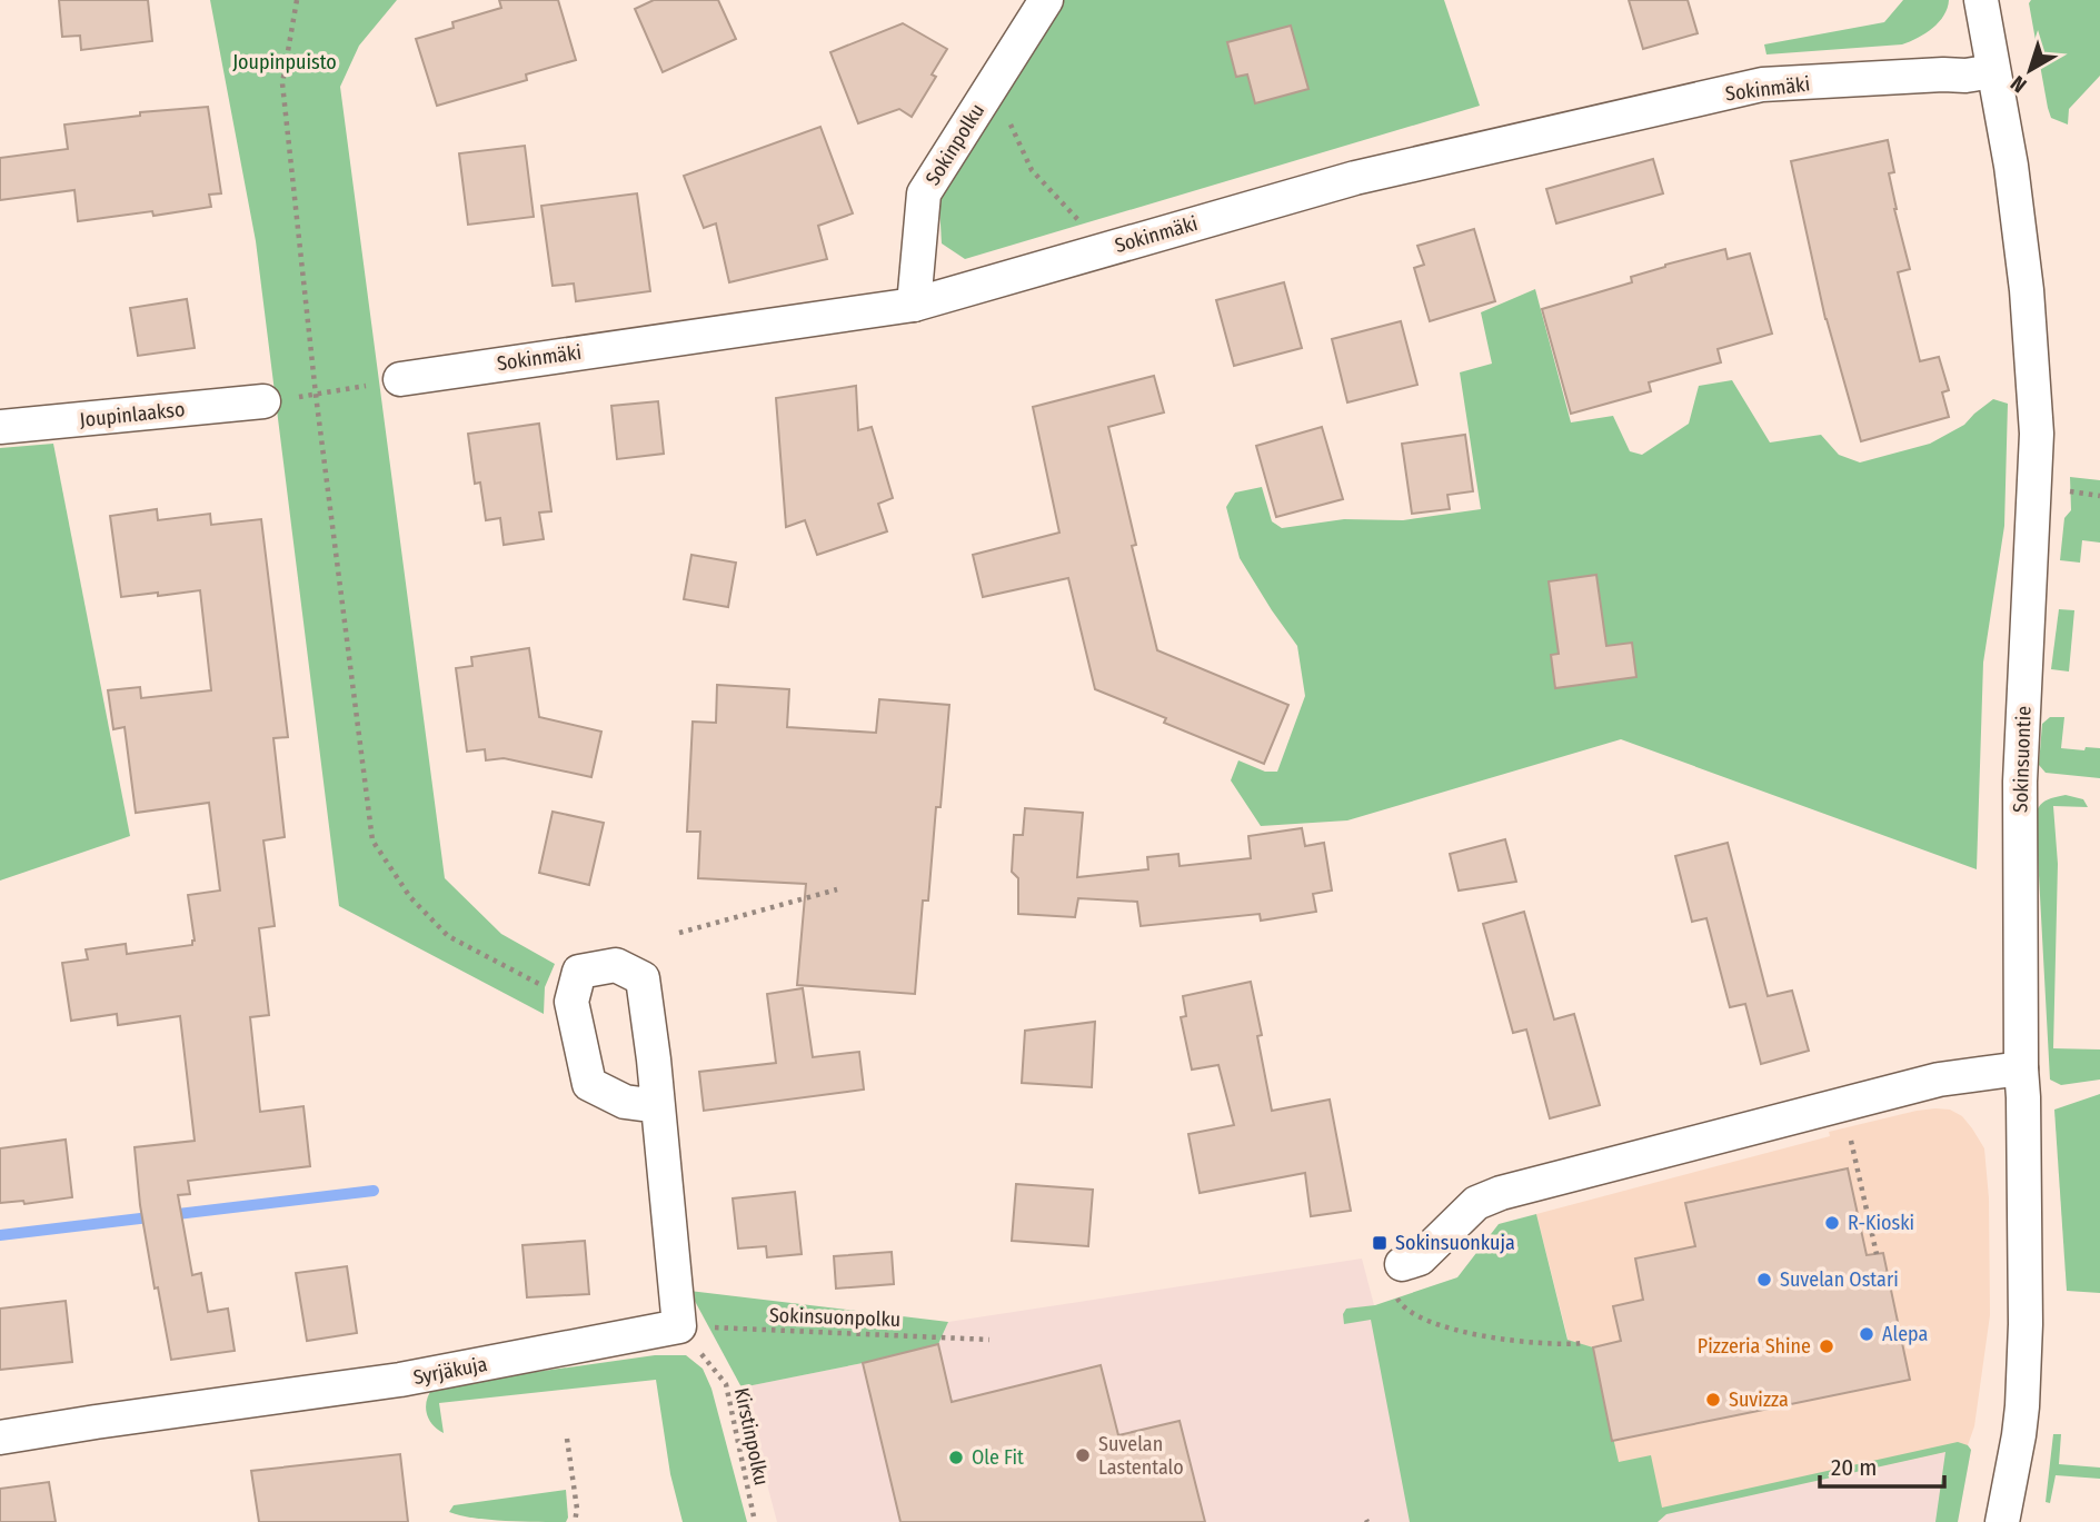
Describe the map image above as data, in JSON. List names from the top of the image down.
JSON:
{
  "streets": {
    "street": [
      "Sokinmäki",
      "Sokinpolku",
      "Joupinlaakso",
      "Sokinsuontie",
      "Syrjäkuja"
    ],
    "path": ["Sokinsuonpolku", "Kirstinpolku"]
  },
  "crossings": [
    ["Sokinmäki", "Sokinpolku"],
    ["Sokinmäki", "Sokinsuontie"],
    ["Sokinsuonpolku", "Syrjäkuja"],
    ["Sokinsuonpolku", "Kirstinpolku"],
    ["Syrjäkuja", "Kirstinpolku"]
  ],
  "parks": ["Joupinpuisto"],
  "places": {
    "other": [
      "R-Kioski",
      "Suvelan Ostari",
      "Alepa",
      "Pizzeria Shine",
      "Suvizza",
      "Suvelan Lastentalo",
      "Ole Fit"
    ],
    "transit": ["Sokinsuonkuja"]
  },
  "scale_bar": "20 m",
  "north": "bottom left"
}
